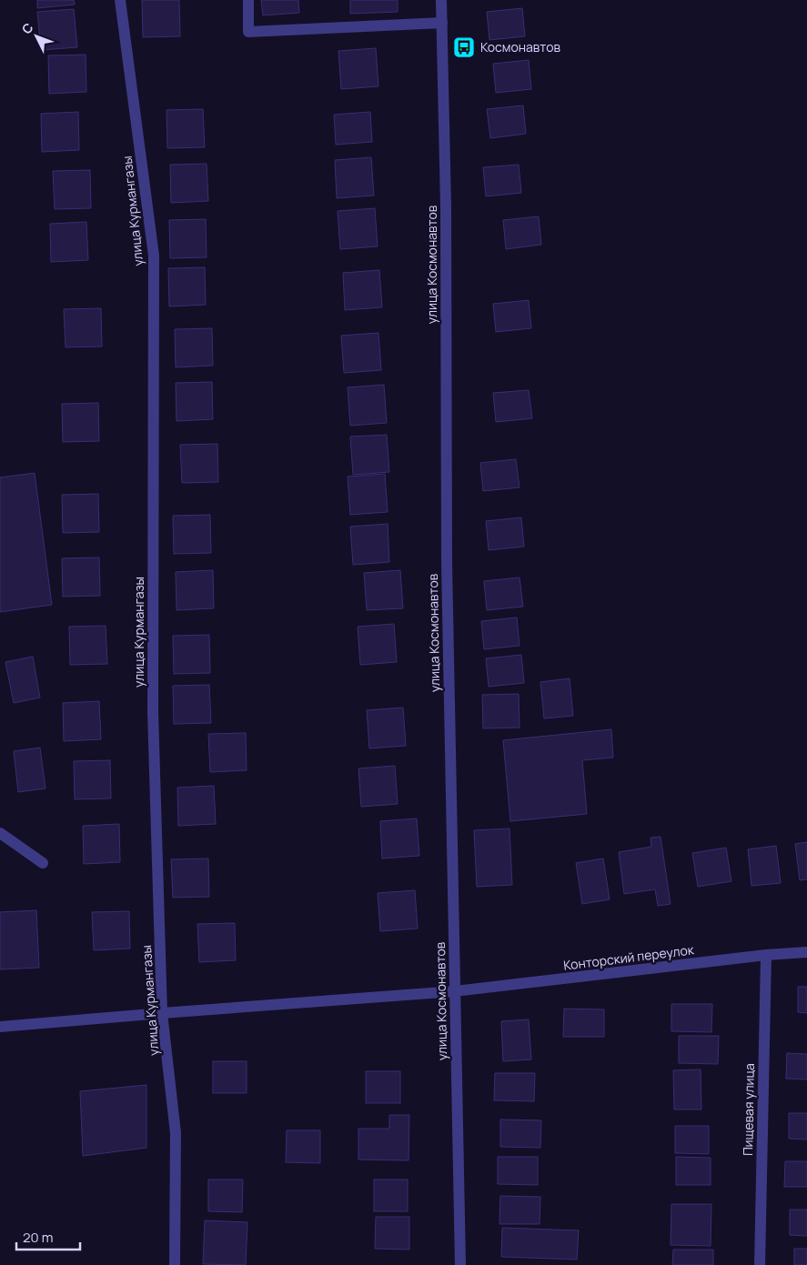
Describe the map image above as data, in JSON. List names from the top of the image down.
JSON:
{
  "streets": {
    "street": [
      "улица Курмангазы",
      "улица Космонавтов",
      "Конторский переулок",
      "Пищевая улица"
    ]
  },
  "crossings": [
    ["улица Курмангазы", "Конторский переулок"],
    ["улица Космонавтов", "Конторский переулок"],
    ["Конторский переулок", "Пищевая улица"]
  ],
  "places": {
    "bus stop": ["Космонавтов"]
  },
  "scale_bar": "20 m",
  "north": "top left"
}
